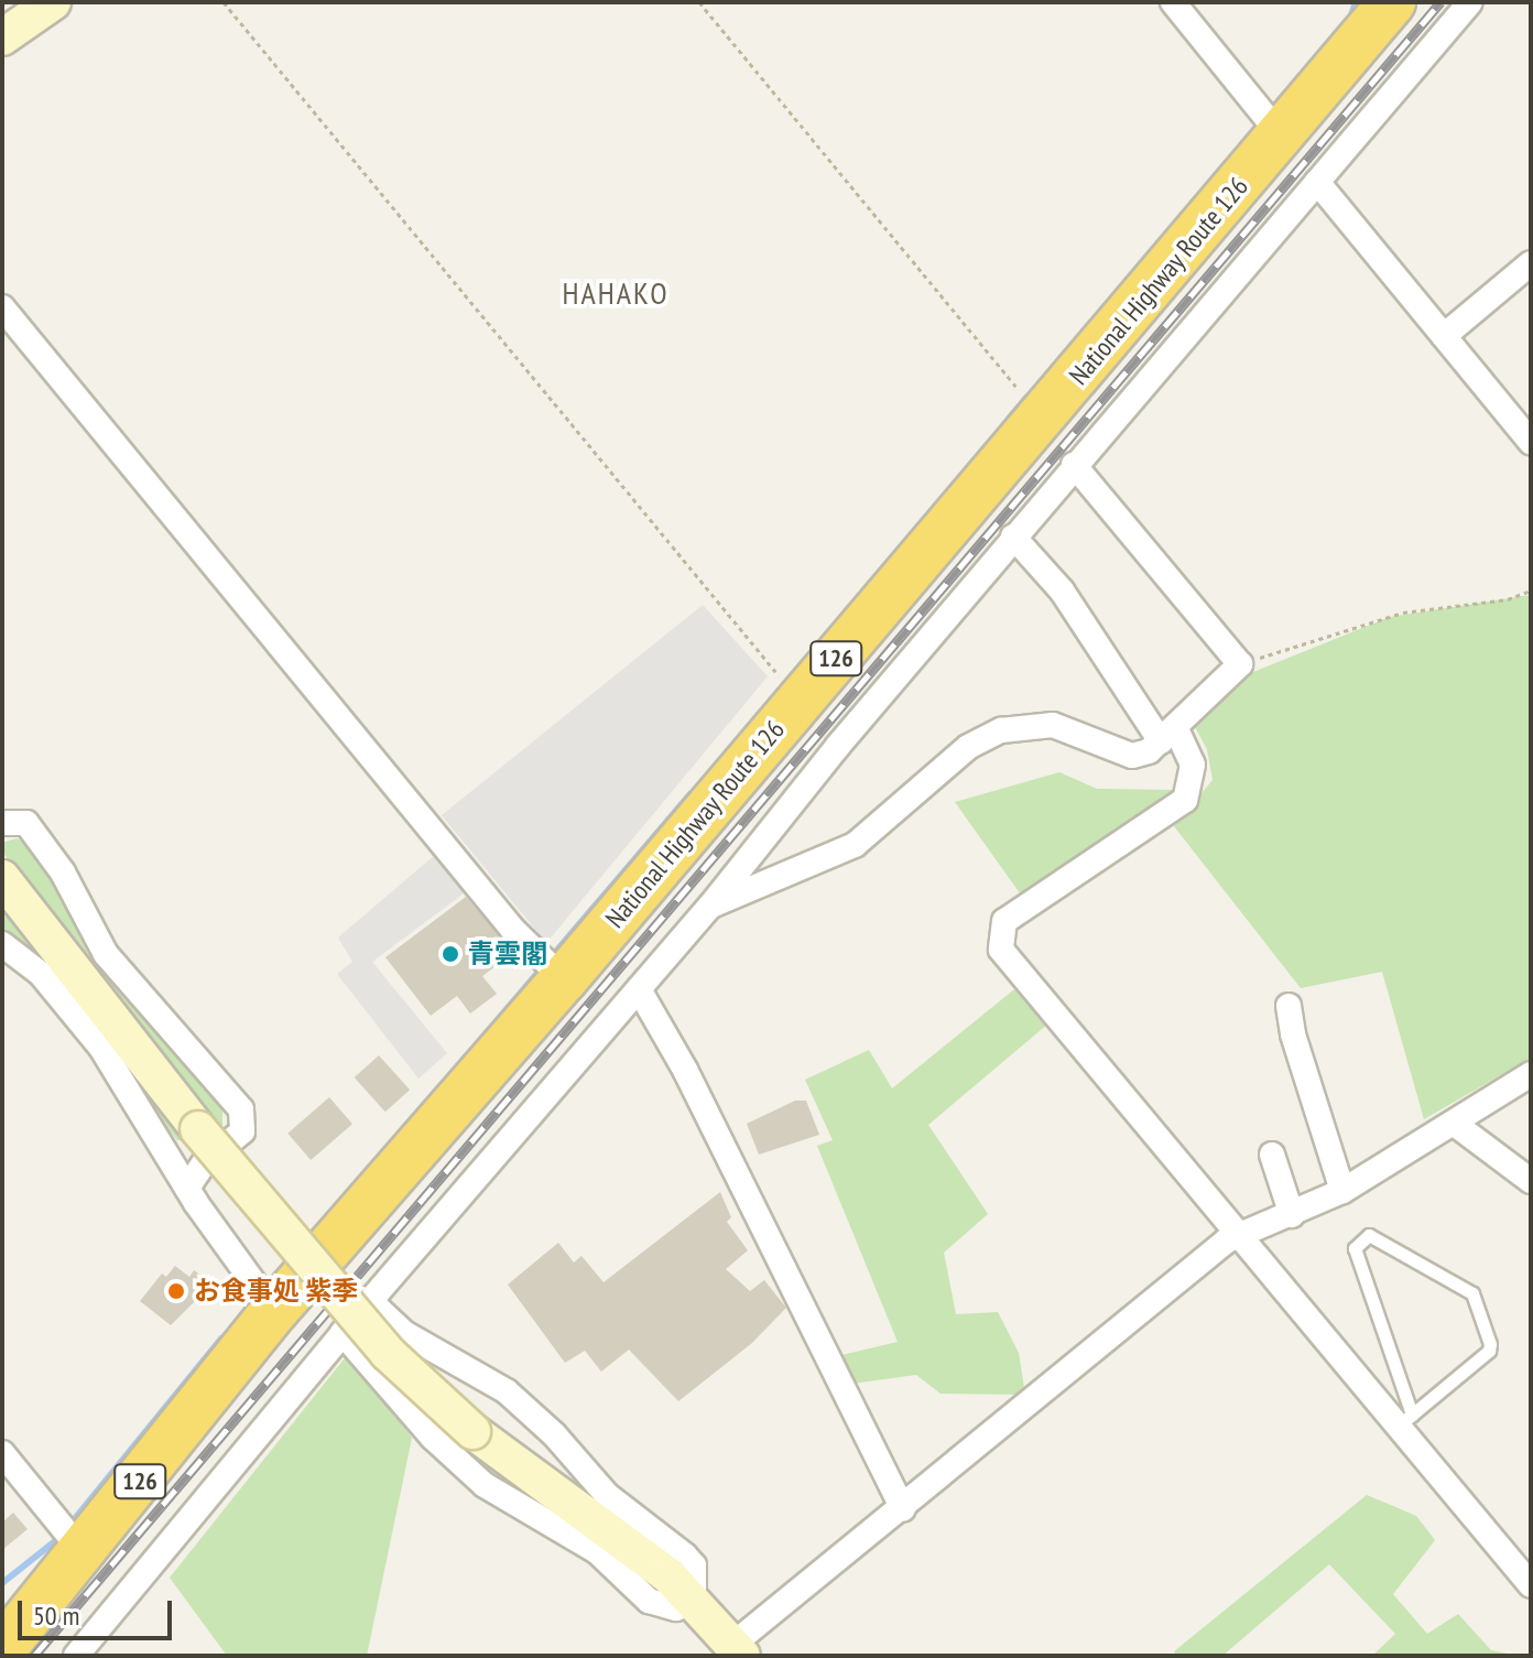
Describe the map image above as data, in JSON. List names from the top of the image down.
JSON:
{
  "streets": {
    "highway": ["National Highway Route 126", "126"]
  },
  "districts": ["HAHAKO"],
  "places": ["青雲閣", "お食事処 紫季"],
  "scale_bar": "50 m"
}
